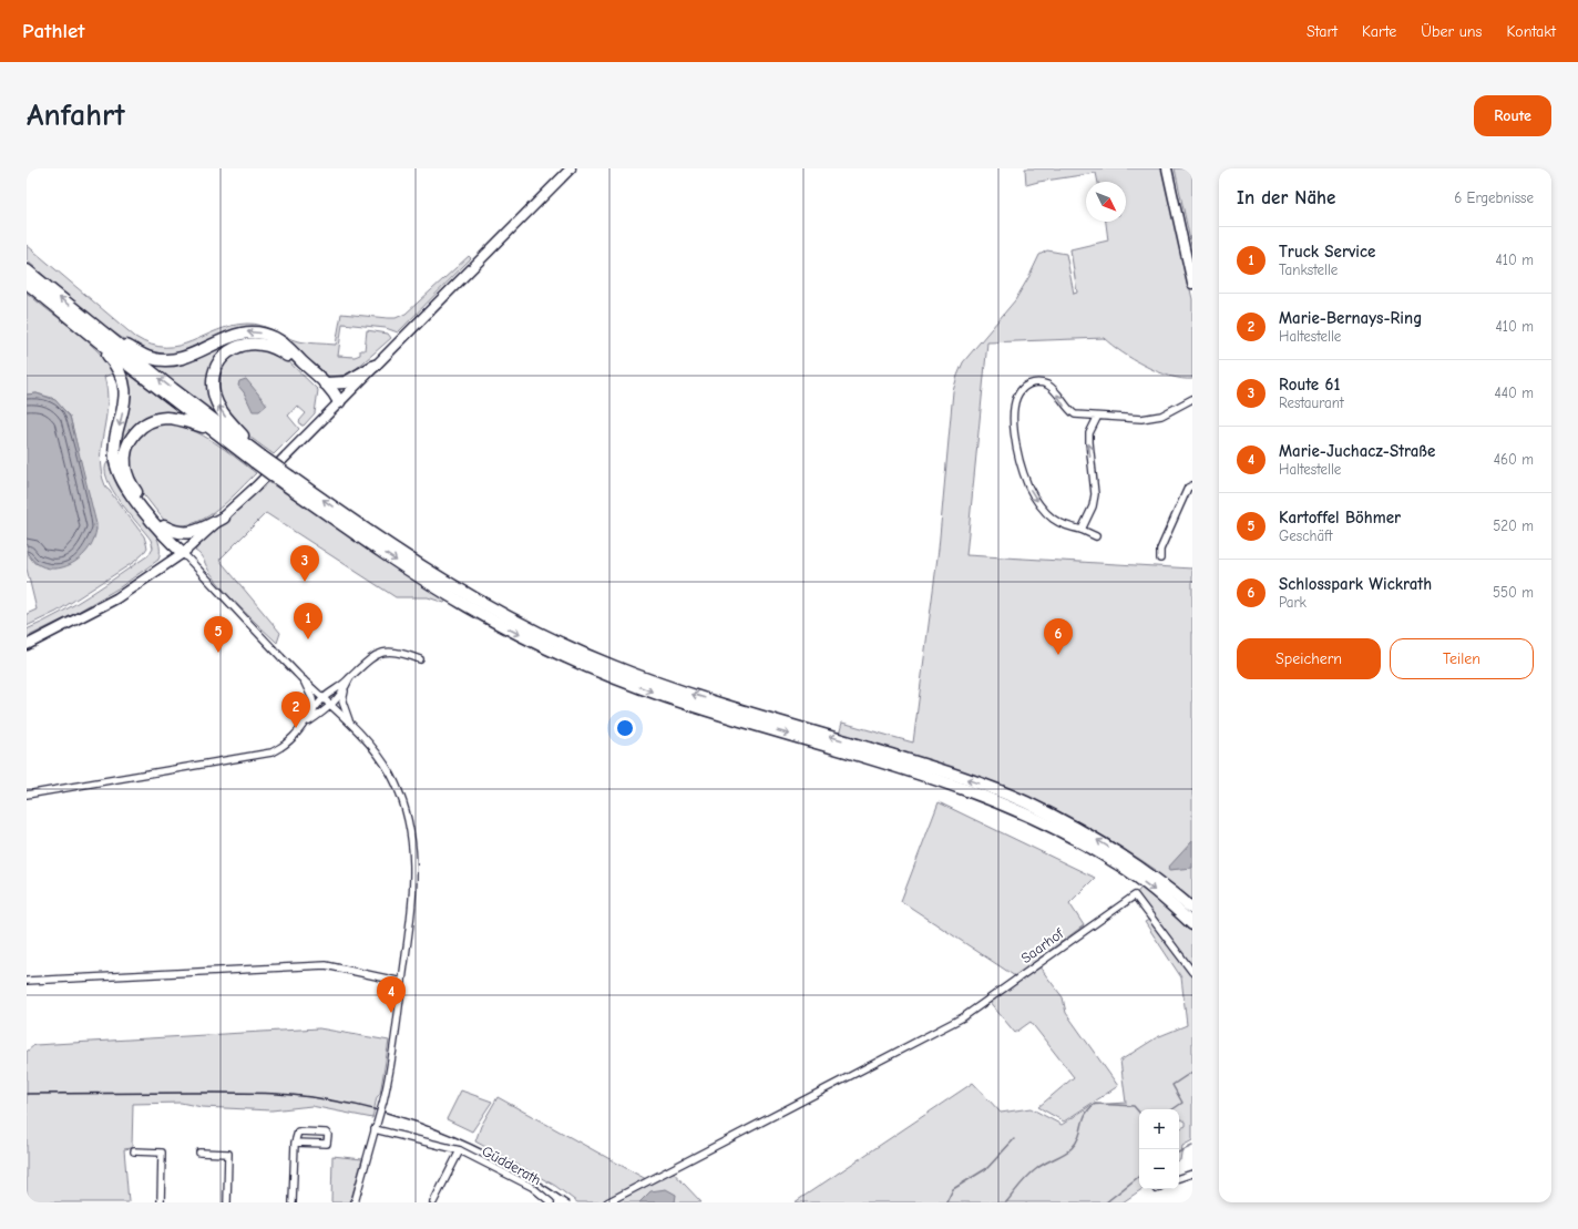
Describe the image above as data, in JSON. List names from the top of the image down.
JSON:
{
  "streets": {
    "street": ["Saarhof", "Güdderath"]
  },
  "north": "bottom right",
  "page": {
    "header": "Pathlet",
    "nav": [
      "Start",
      "Karte",
      "Über uns",
      "Kontakt"
    ],
    "buttons": [
      "Route",
      ["Speichern", "Teilen"]
    ],
    "title": "Anfahrt",
    "heading": ["In der Nähe", "6 Ergebnisse"],
    "list": [
      {
        "mark": "1",
        "name": "Truck Service",
        "note": "Tankstelle",
        "value": "410 m"
      },
      {
        "mark": "2",
        "name": "Marie-Bernays-Ring",
        "note": "Haltestelle",
        "value": "410 m"
      },
      {
        "mark": "3",
        "name": "Route 61",
        "note": "Restaurant",
        "value": "440 m"
      },
      {
        "mark": "4",
        "name": "Marie-Juchacz-Straße",
        "note": "Haltestelle",
        "value": "460 m"
      },
      {
        "mark": "5",
        "name": "Kartoffel Böhmer",
        "note": "Geschäft",
        "value": "520 m"
      },
      {
        "mark": "6",
        "name": "Schlosspark Wickrath",
        "note": "Park",
        "value": "550 m"
      }
    ],
    "pins": [
      "3",
      "1",
      "5",
      "6",
      "2",
      "4"
    ],
    "map_buttons": ["+", "−"]
  }
}
